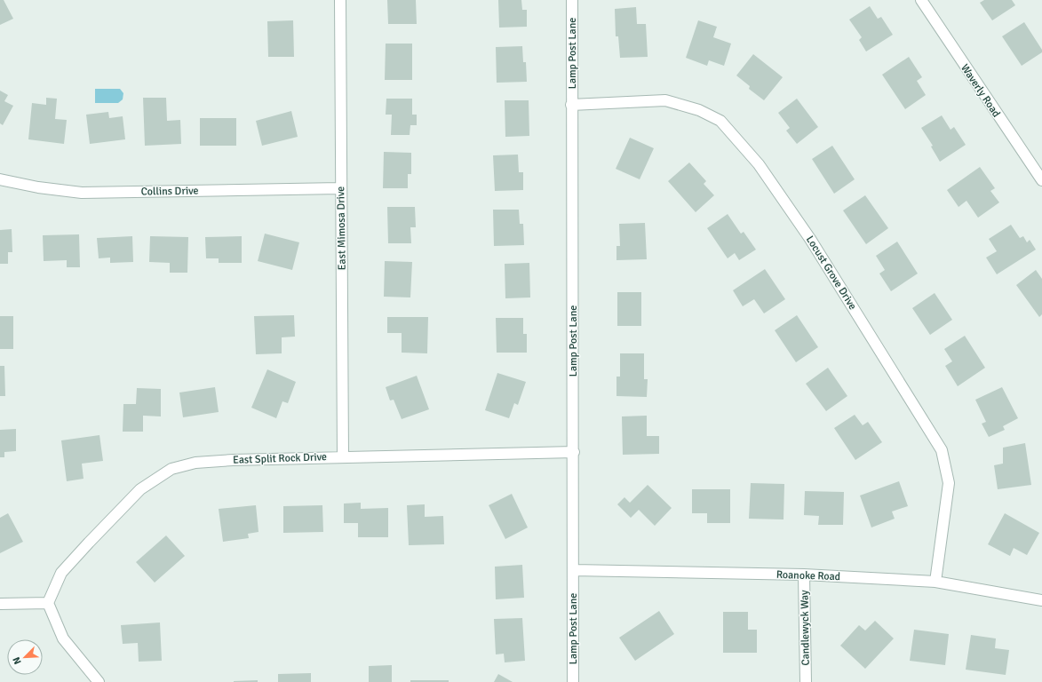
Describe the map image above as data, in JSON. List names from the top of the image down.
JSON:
{
  "streets": {
    "street": [
      "Lamp Post Lane",
      "Waverly Road",
      "Collins Drive",
      "East Mimosa Drive",
      "Locust Grove Drive",
      "East Split Rock Drive",
      "Roanoke Road",
      "Candlewyck Way"
    ]
  },
  "crossings": [
    ["Lamp Post Lane", "Locust Grove Drive"],
    ["Lamp Post Lane", "East Split Rock Drive"],
    ["Lamp Post Lane", "Roanoke Road"],
    ["Collins Drive", "East Mimosa Drive"],
    ["East Mimosa Drive", "East Split Rock Drive"],
    ["Locust Grove Drive", "Roanoke Road"],
    ["Roanoke Road", "Candlewyck Way"]
  ],
  "north": "bottom left"
}
